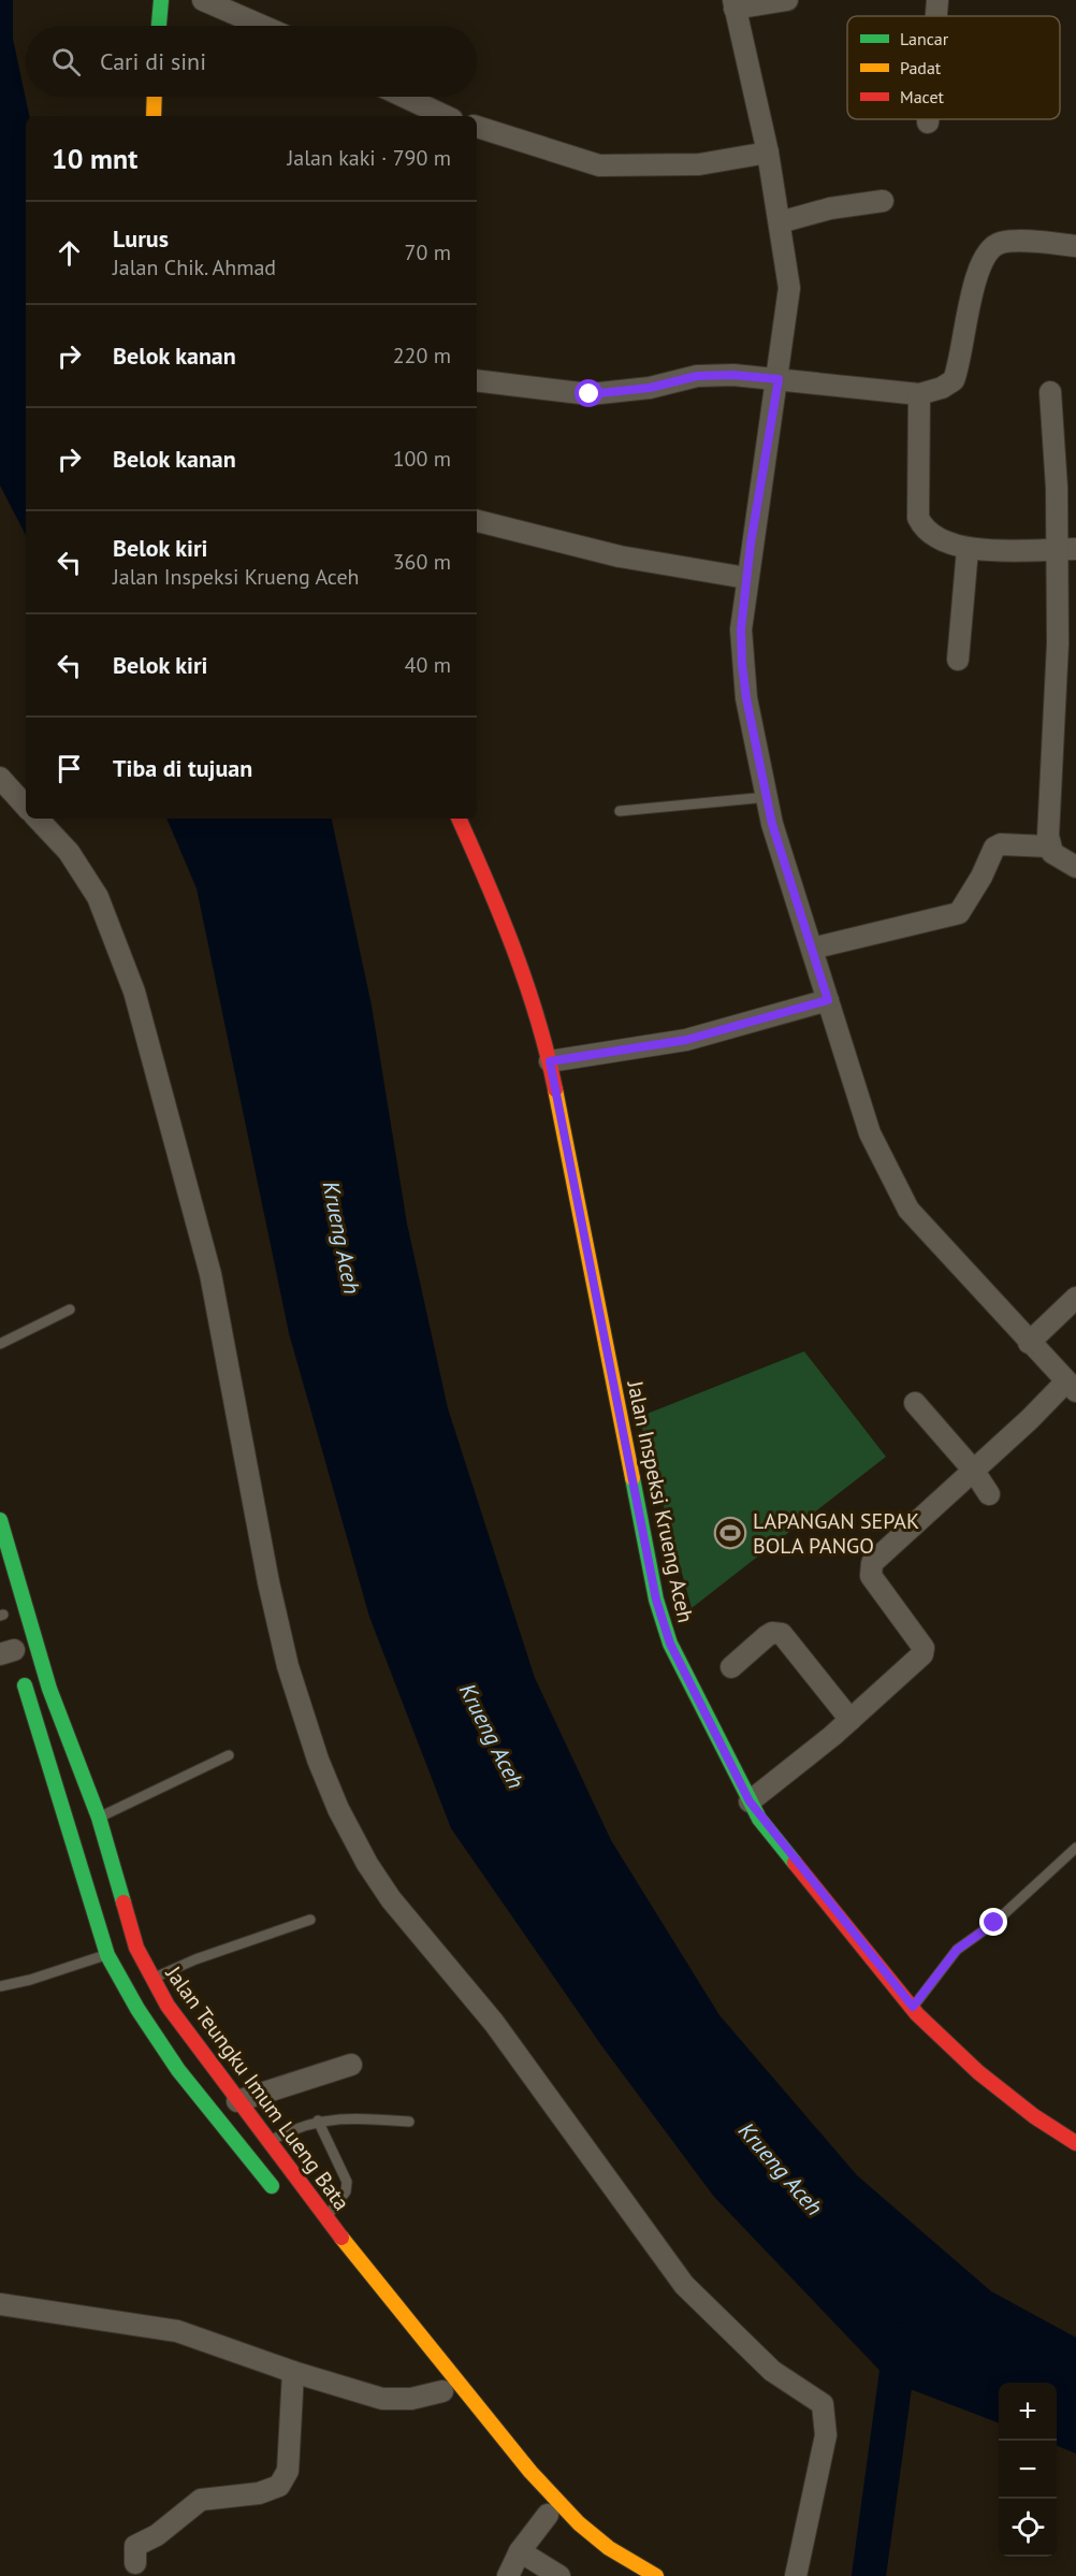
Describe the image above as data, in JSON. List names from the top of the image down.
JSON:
{
  "streets": {
    "main road": ["Jalan Inspeksi Krueng Aceh", "Jalan Teungku Imum Lueng Bata"]
  },
  "water": ["Krueng Aceh"],
  "places": {
    "sports": ["LAPANGAN SEPAK BOLA PANGO"]
  },
  "legend": ["Lancar", "Padat", "Macet"],
  "page": {
    "search": "Cari di sini",
    "heading": ["10 mnt", "Jalan kaki · 790 m"],
    "list": [
      ["Lurus", "Jalan Chik. Ahmad", "70 m"],
      ["Belok kanan", "220 m"],
      ["Belok kanan", "100 m"],
      ["Belok kiri", "Jalan Inspeksi Krueng Aceh", "360 m"],
      ["Belok kiri", "40 m"],
      "Tiba di tujuan"
    ],
    "map_buttons": ["+", "−"]
  }
}
